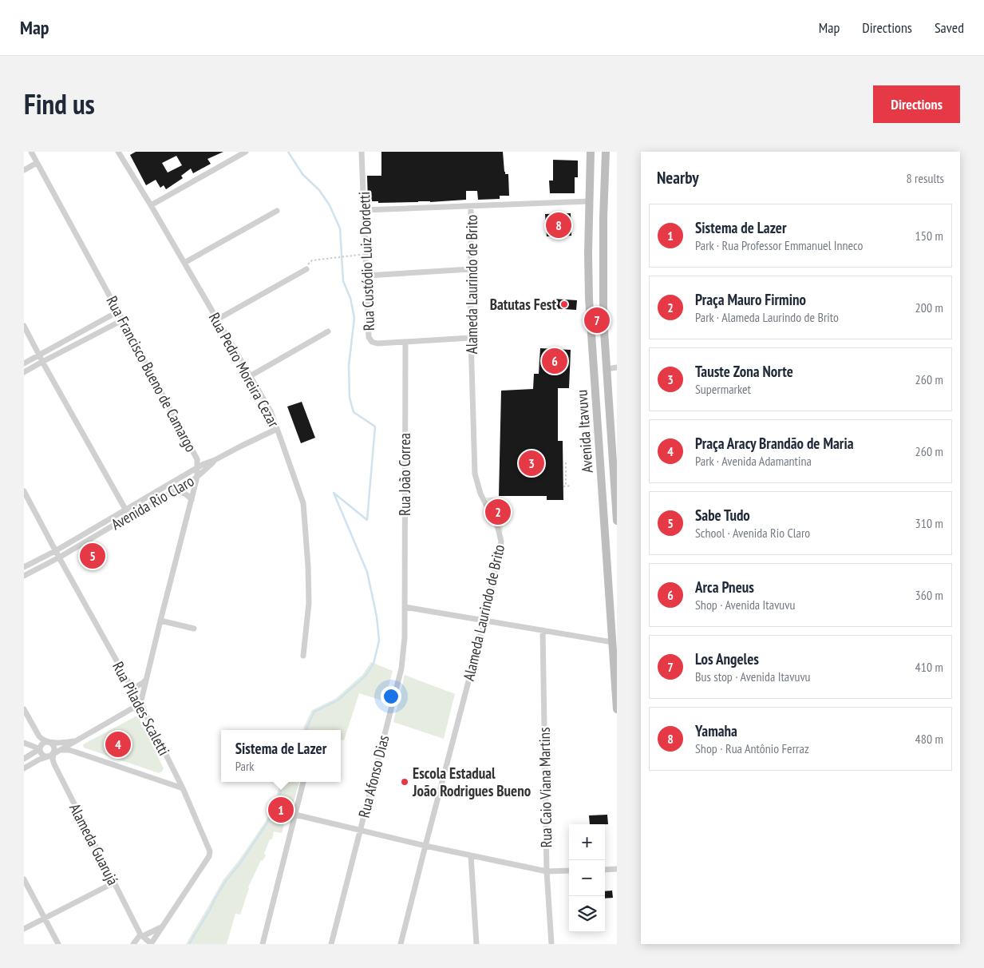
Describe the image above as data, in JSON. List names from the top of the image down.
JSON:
{
  "streets": {
    "main road": ["Avenida Itavuvu"],
    "street": [
      "Rua Custódio Luiz Dordetti",
      "Alameda Laurindo de Brito",
      "Rua Pedro Moreira Cezar",
      "Rua Francisco Bueno de Camargo",
      "Rua João Correa",
      "Avenida Rio Claro",
      "Rua Pilades Scaletti",
      "Rua Afonso Dias",
      "Rua Caio Viana Martins",
      "Alameda Guarujá"
    ]
  },
  "crossings": [
    ["Rua Custódio Luiz Dordetti", "Alameda Laurindo de Brito"],
    ["Rua Custódio Luiz Dordetti", "Rua João Correa"],
    ["Rua Pedro Moreira Cezar", "Avenida Rio Claro"],
    ["Rua Francisco Bueno de Camargo", "Avenida Rio Claro"],
    ["Rua Francisco Bueno de Camargo", "Rua Pilades Scaletti"],
    ["Rua João Correa", "Rua Afonso Dias"],
    ["Avenida Rio Claro", "Rua Pilades Scaletti"],
    ["Rua Pilades Scaletti", "Alameda Guarujá"]
  ],
  "places": ["Batutas Fest", "Escola Estadual João Rodrigues Bueno"],
  "page": {
    "header": "Map",
    "nav": ["Map", "Directions", "Saved"],
    "title": "Find us",
    "buttons": "Directions",
    "heading": ["Nearby", "8 results"],
    "list": [
      {
        "mark": "1",
        "name": "Sistema de Lazer",
        "note": "Park · Rua Professor Emmanuel Inneco",
        "value": "150 m"
      },
      {
        "mark": "2",
        "name": "Praça Mauro Firmino",
        "note": "Park · Alameda Laurindo de Brito",
        "value": "200 m"
      },
      {
        "mark": "3",
        "name": "Tauste Zona Norte",
        "note": "Supermarket",
        "value": "260 m"
      },
      {
        "mark": "4",
        "name": "Praça Aracy Brandão de Maria",
        "note": "Park · Avenida Adamantina",
        "value": "260 m"
      },
      {
        "mark": "5",
        "name": "Sabe Tudo",
        "note": "School · Avenida Rio Claro",
        "value": "310 m"
      },
      {
        "mark": "6",
        "name": "Arca Pneus",
        "note": "Shop · Avenida Itavuvu",
        "value": "360 m"
      },
      {
        "mark": "7",
        "name": "Los Angeles",
        "note": "Bus stop · Avenida Itavuvu",
        "value": "410 m"
      },
      {
        "mark": "8",
        "name": "Yamaha",
        "note": "Shop · Rua Antônio Ferraz",
        "value": "480 m"
      }
    ],
    "pins": [
      "8",
      "7",
      "6",
      "3",
      "2",
      "5",
      "4",
      "1"
    ],
    "popup": ["Sistema de Lazer", "Park"],
    "map_buttons": ["+", "−"]
  }
}
